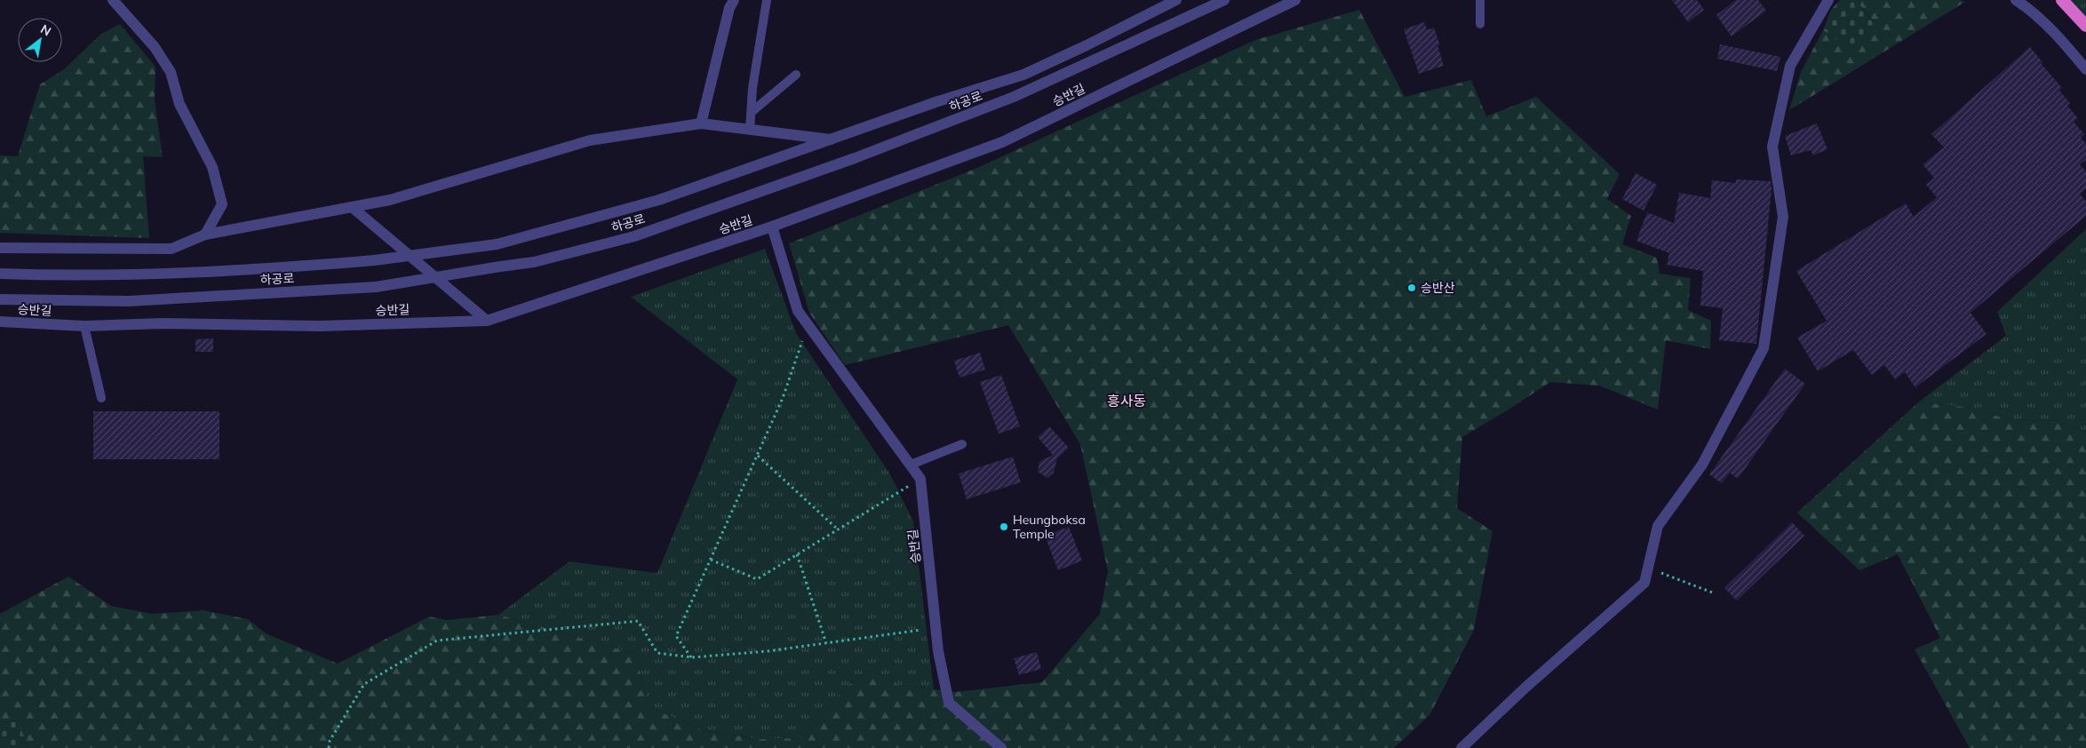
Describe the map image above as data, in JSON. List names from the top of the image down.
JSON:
{
  "streets": {
    "street": ["승반길", "하공로"]
  },
  "districts": ["흥사동"],
  "places": ["승반산", "Heungboksa Temple"],
  "north": "top right"
}
